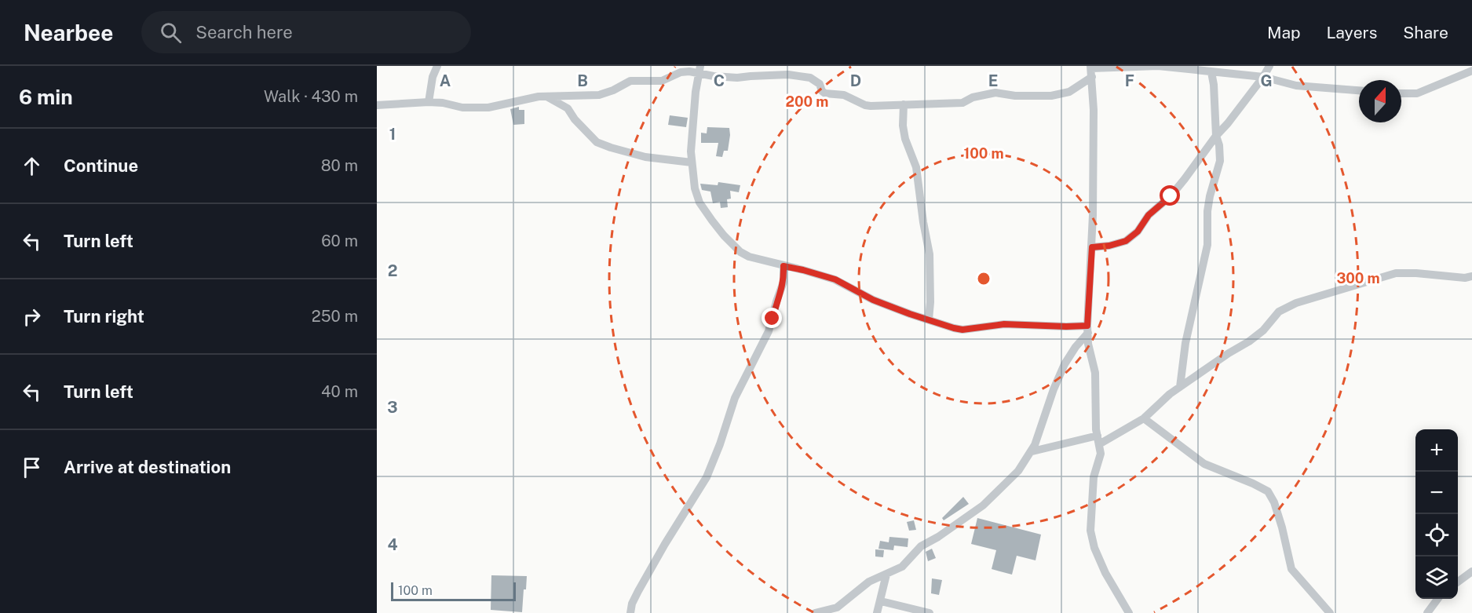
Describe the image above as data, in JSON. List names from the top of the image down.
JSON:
{
  "scale_bar": "100 m",
  "north": "top",
  "page": {
    "header": "Nearbee",
    "search": "Search here",
    "nav": ["Map", "Layers", "Share"],
    "heading": ["6 min", "Walk · 430 m"],
    "list": [
      ["Continue", "80 m"],
      ["Turn left", "60 m"],
      ["Turn right", "250 m"],
      ["Turn left", "40 m"],
      "Arrive at destination"
    ],
    "map_buttons": ["+", "−"],
    "scale": "100 m"
  },
  "grid": {
    "columns": [
      "A",
      "B",
      "C",
      "D",
      "E",
      "F",
      "G"
    ],
    "rows": [
      "1",
      "2",
      "3",
      "4"
    ]
  },
  "rings": ["200 m", "100 m", "300 m"]
}
